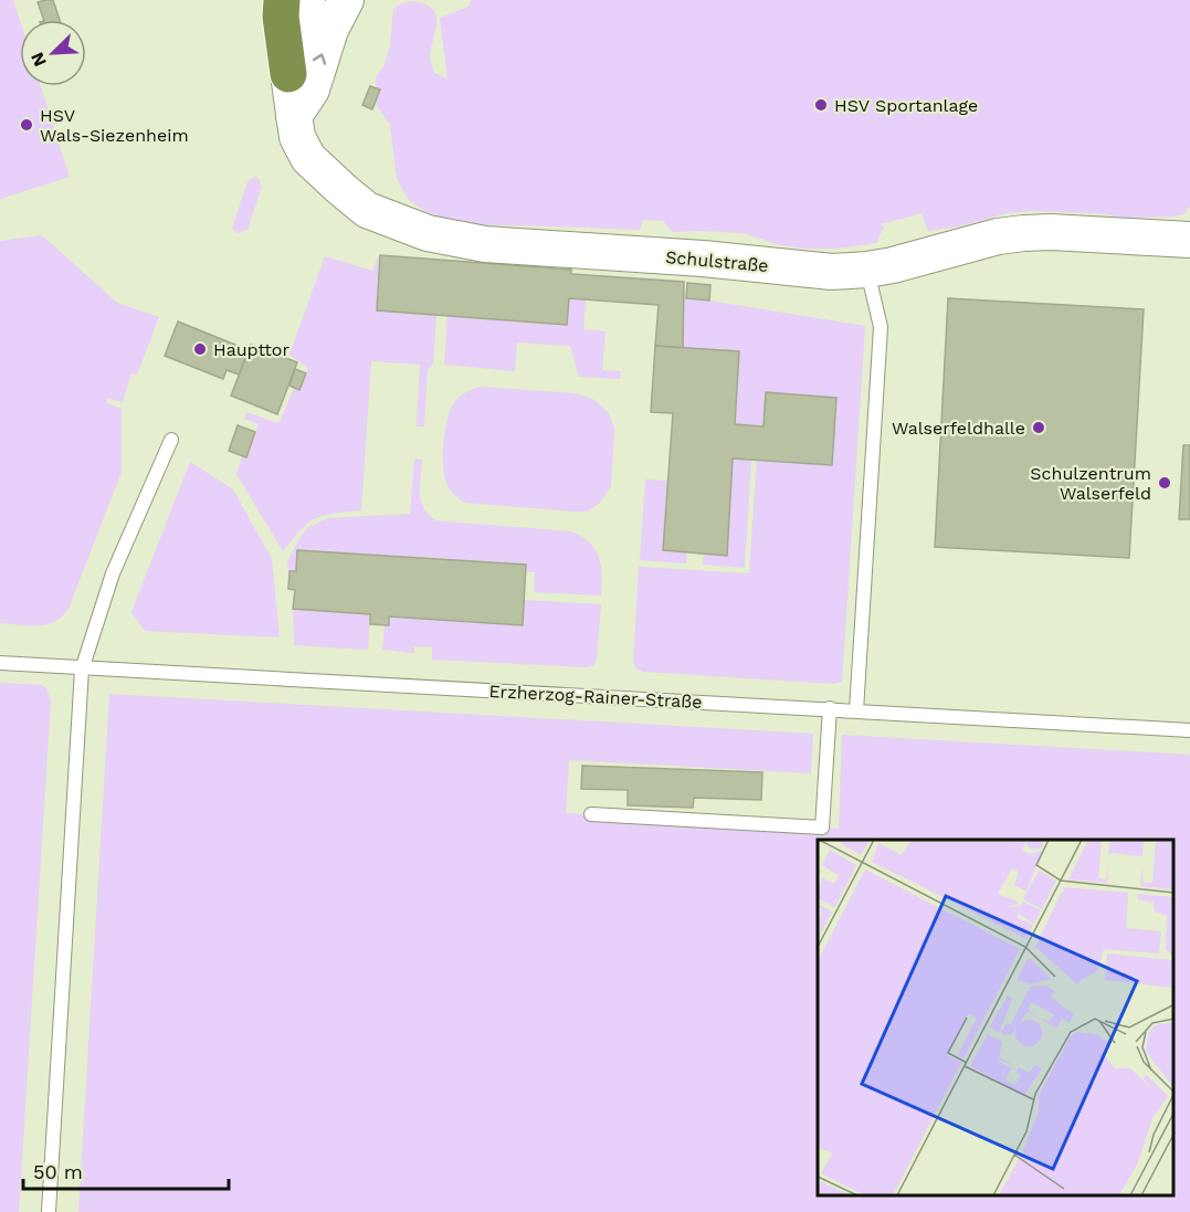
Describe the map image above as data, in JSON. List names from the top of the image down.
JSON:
{
  "streets": {
    "street": ["Schulstraße"],
    "lane": ["Erzherzog-Rainer-Straße"]
  },
  "places": [
    "HSV Sportanlage",
    "HSV Wals-Siezenheim",
    "Haupttor",
    "Walserfeldhalle",
    "Schulzentrum Walserfeld"
  ],
  "scale_bar": "50 m",
  "north": "bottom left"
}
